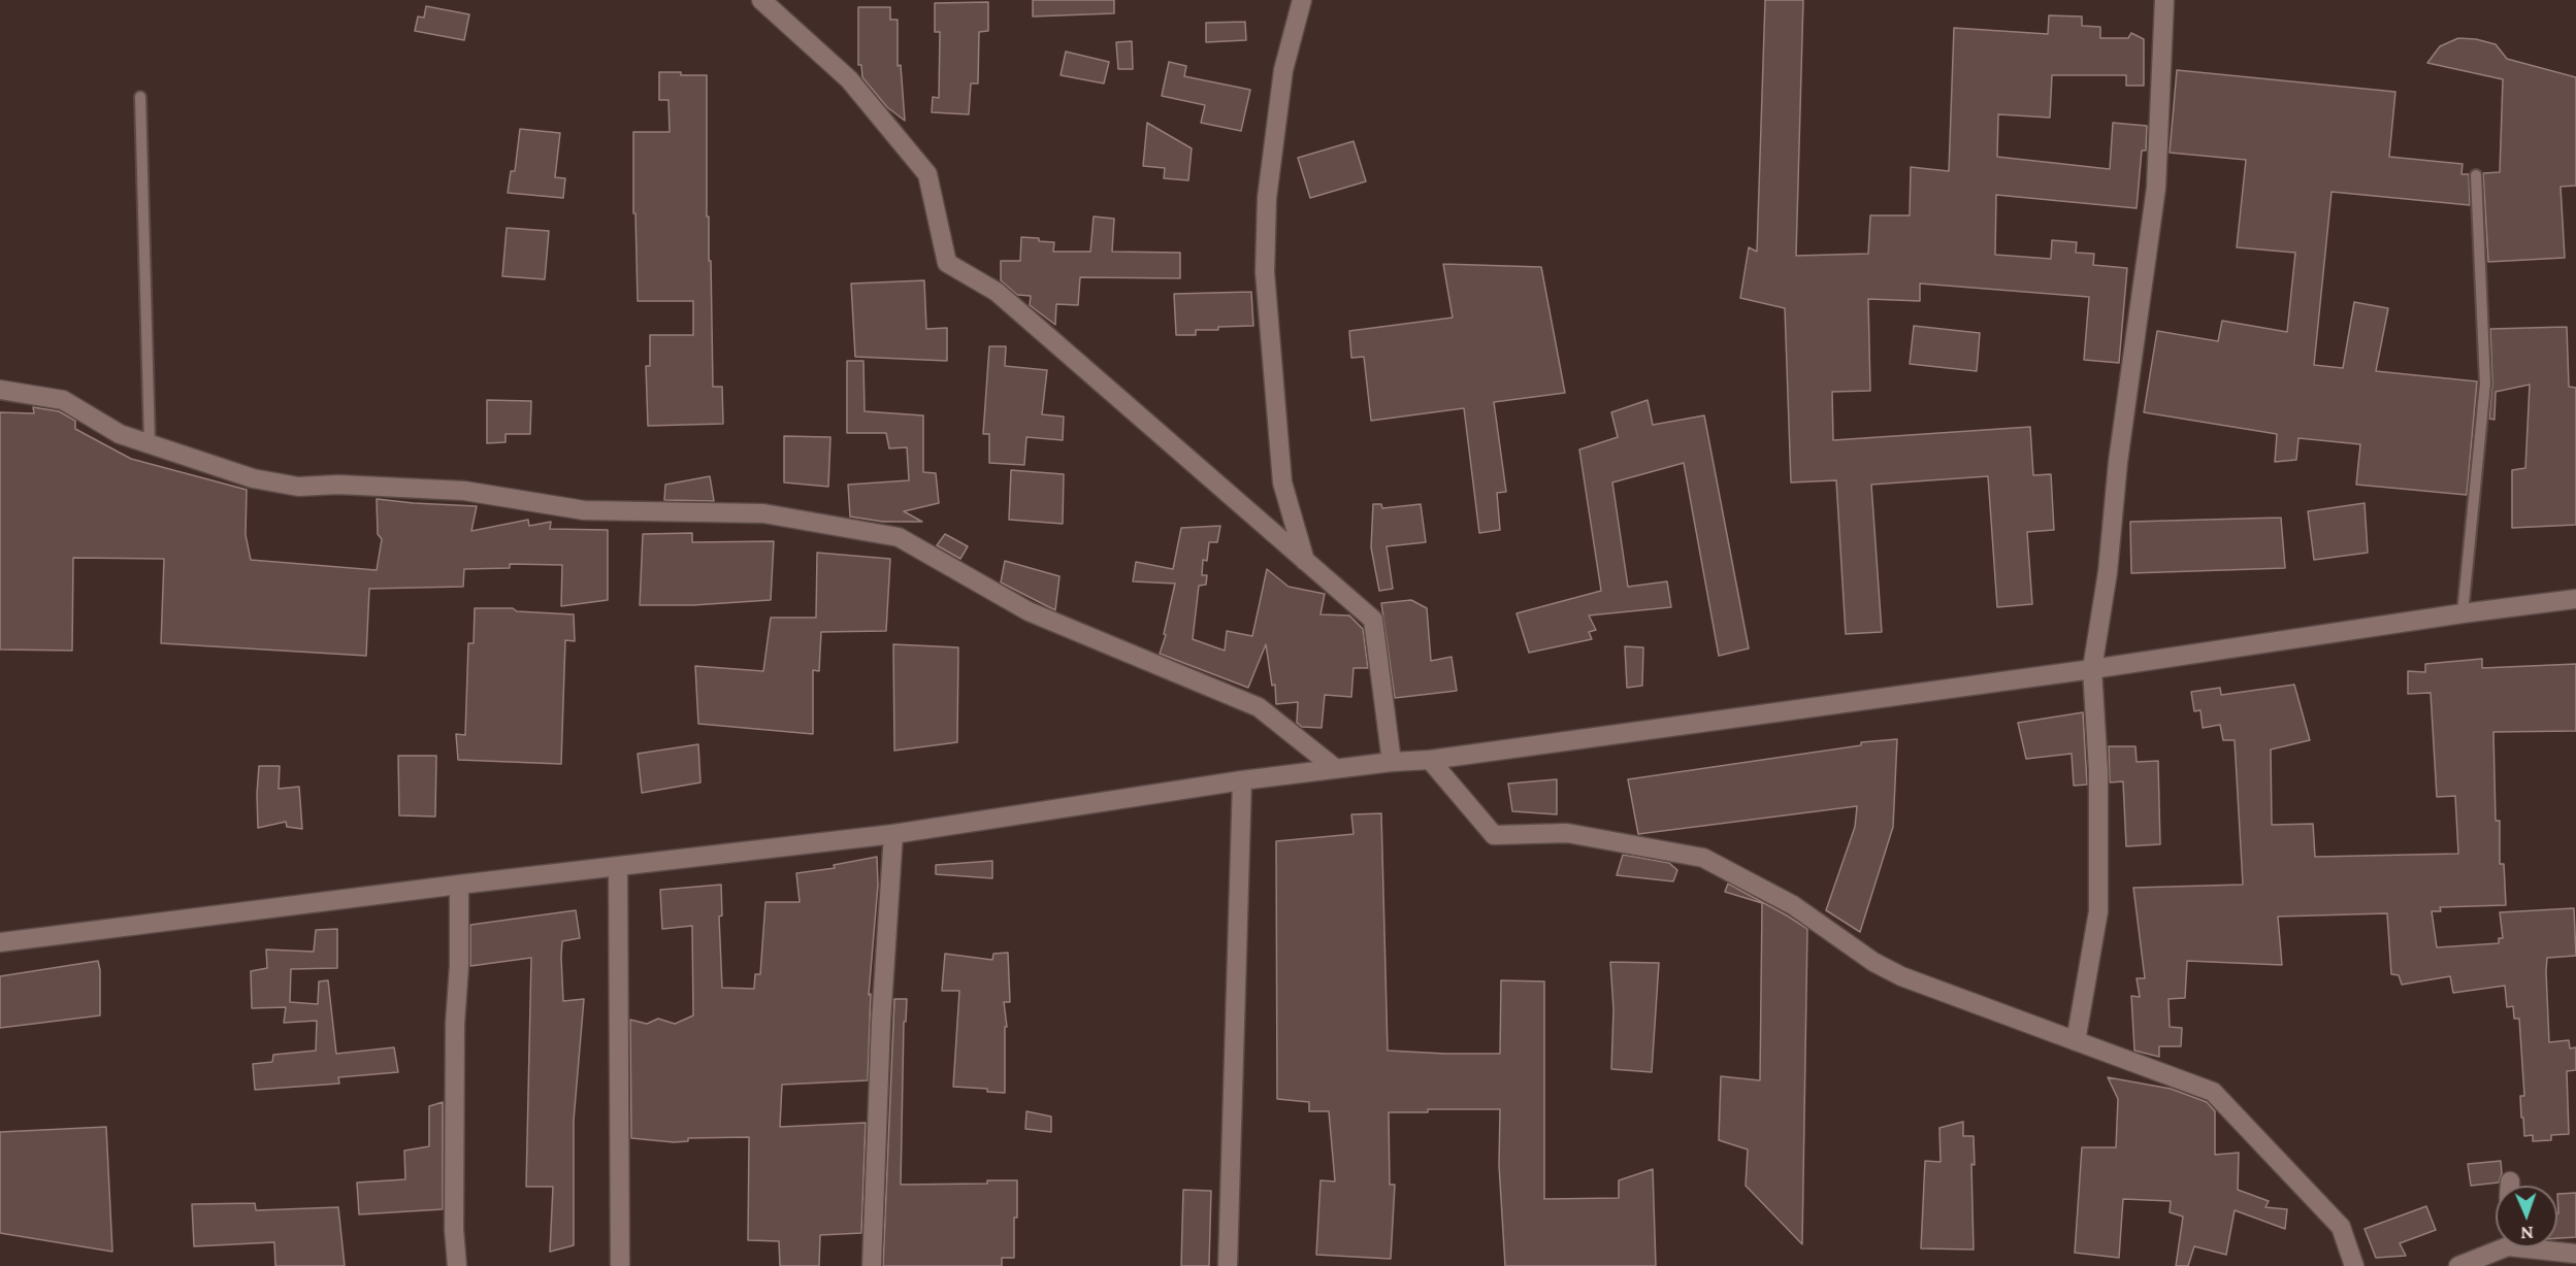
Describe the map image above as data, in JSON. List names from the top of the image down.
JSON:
{
  "north": "bottom"
}
